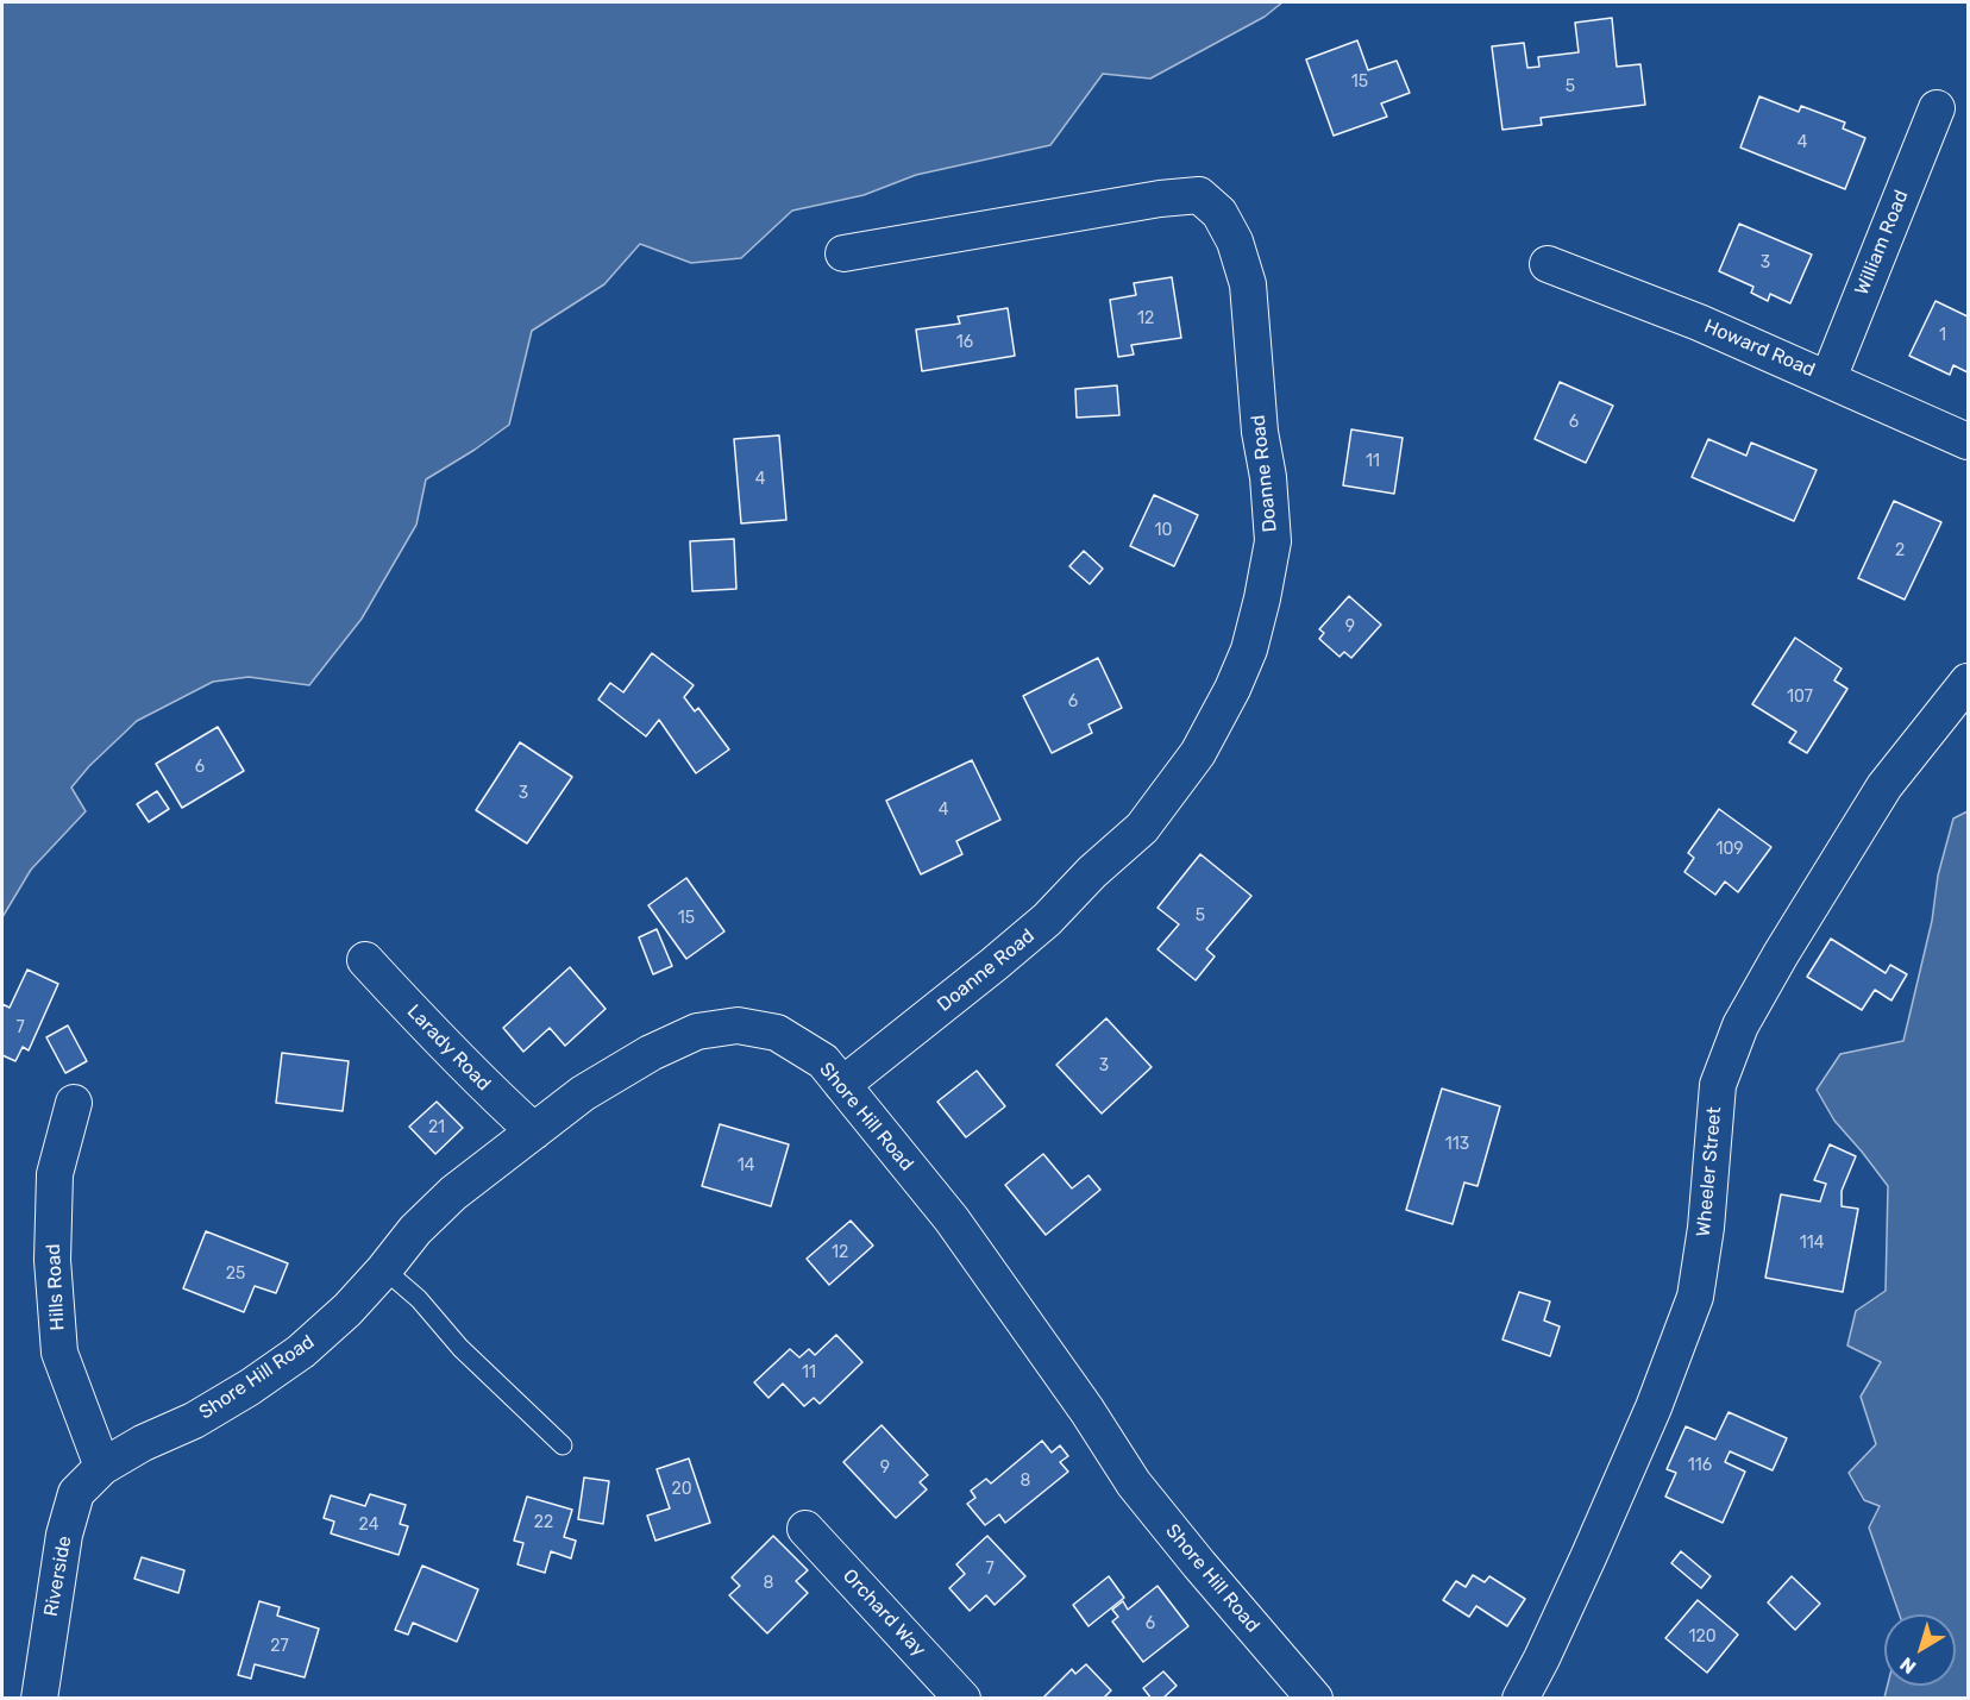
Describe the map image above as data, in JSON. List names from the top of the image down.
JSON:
{
  "streets": {
    "street": [
      "William Road",
      "Howard Road",
      "Doanne Road",
      "Larady Road",
      "Shore Hill Road",
      "Wheeler Street",
      "Hills Road",
      "Riverside",
      "Orchard Way"
    ]
  },
  "crossings": [
    ["William Road", "Howard Road"],
    ["Doanne Road", "Shore Hill Road"],
    ["Larady Road", "Shore Hill Road"],
    ["Shore Hill Road", "Hills Road"],
    ["Shore Hill Road", "Riverside"],
    ["Hills Road", "Riverside"]
  ],
  "house_numbers": [
    "15",
    "5",
    "4",
    "3",
    "12",
    "1",
    "16",
    "6",
    "11",
    "4",
    "10",
    "2",
    "9",
    "107",
    "6",
    "6",
    "3",
    "4",
    "109",
    "5",
    "15",
    "7",
    "3",
    "21",
    "113",
    "14",
    "114",
    "12",
    "25",
    "11",
    "116",
    "9",
    "8",
    "20",
    "22",
    "24",
    "7",
    "8",
    "6",
    "120",
    "27"
  ],
  "north": "bottom left"
}
